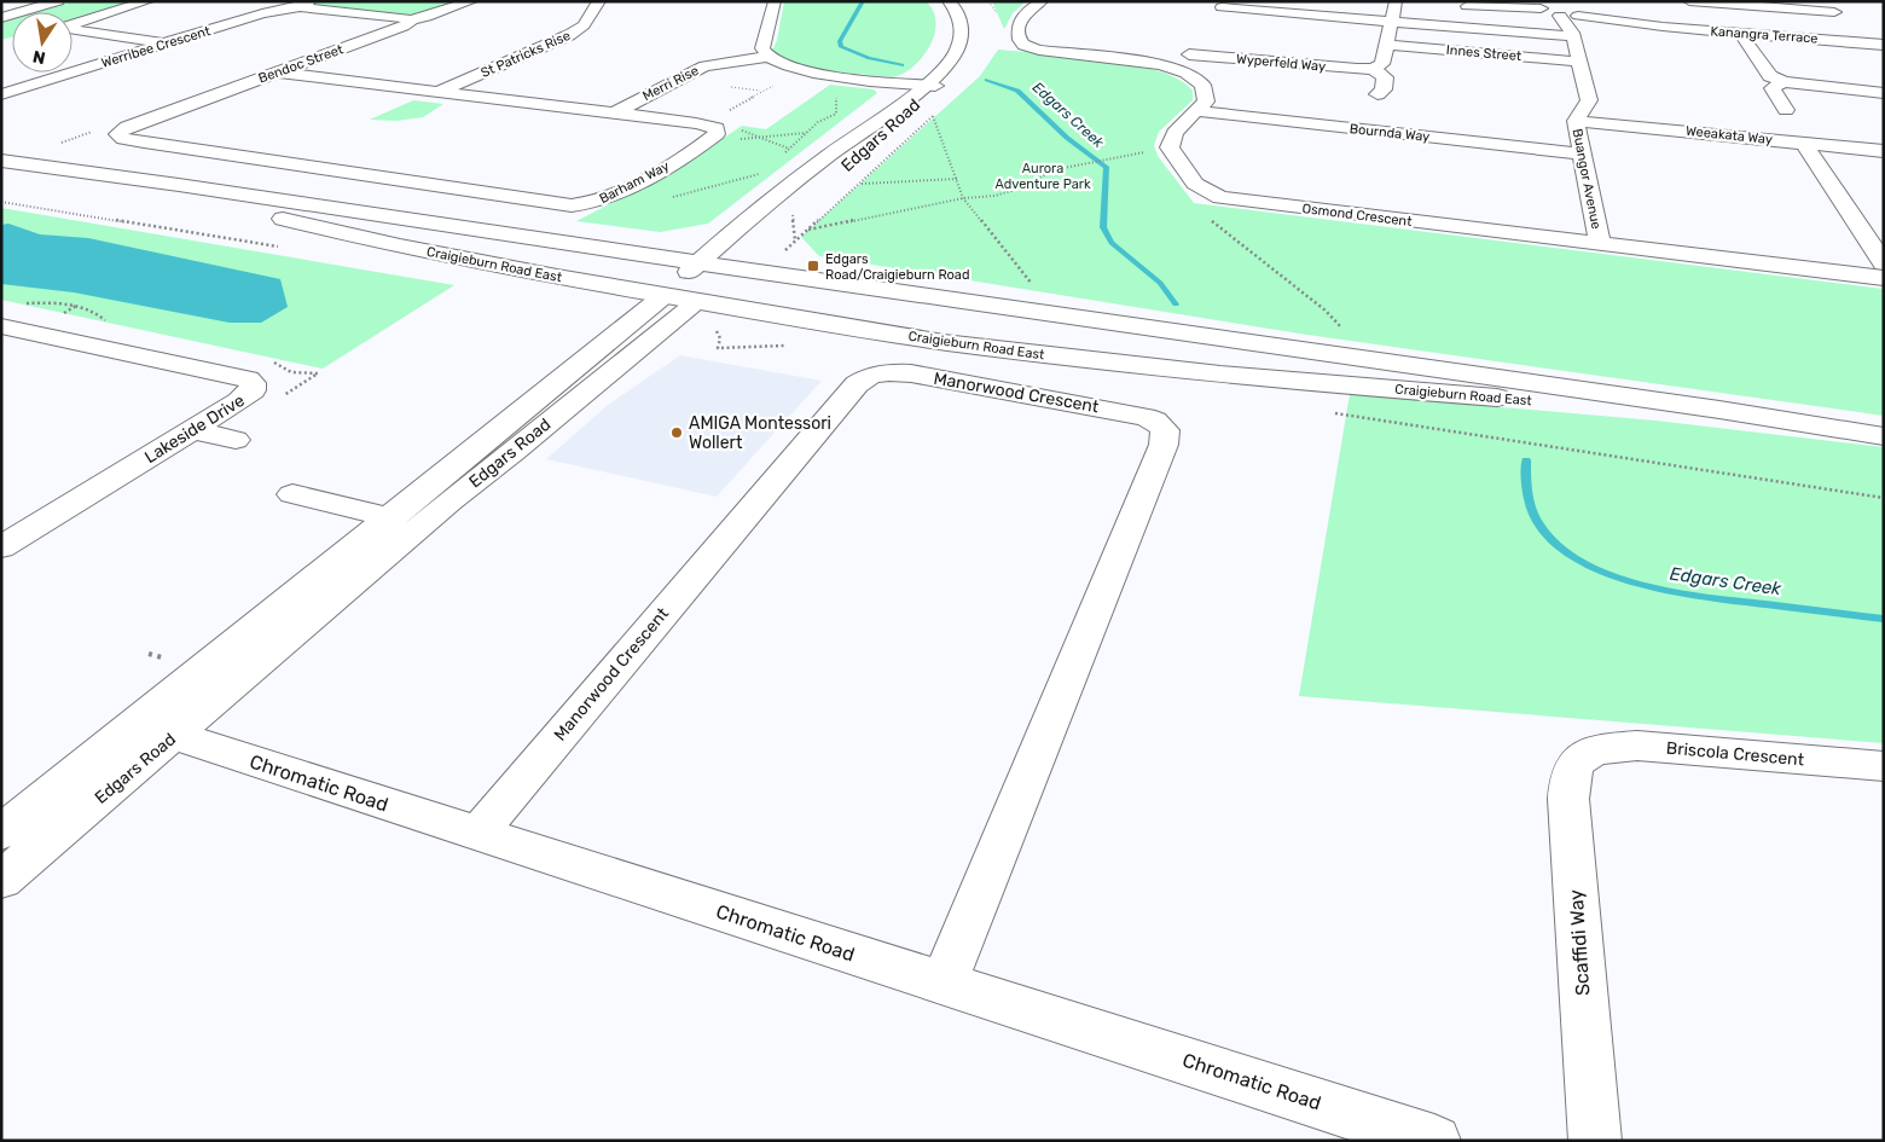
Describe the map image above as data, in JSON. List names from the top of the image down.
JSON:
{
  "streets": {
    "street": [
      "Kanangra Terrace",
      "Werribee Crescent",
      "Innes Street",
      "St Patricks Rise",
      "Wyperfeld Way",
      "Bendoc Street",
      "Merri Rise",
      "Bournda Way",
      "Edgars Road",
      "Weeakata Way",
      "Buangor Avenue",
      "Barham Way",
      "Osmond Crescent",
      "Craigieburn Road East",
      "Manorwood Crescent",
      "Lakeside Drive",
      "Briscola Crescent",
      "Chromatic Road",
      "Scaffidi Way"
    ]
  },
  "crossings": [
    ["Kanangra Terrace", "Buangor Avenue"],
    ["Werribee Crescent", "Bendoc Street"],
    ["Innes Street", "Buangor Avenue"],
    ["Bendoc Street", "Barham Way"],
    ["Bournda Way", "Buangor Avenue"],
    ["Bournda Way", "Osmond Crescent"],
    ["Edgars Road", "Craigieburn Road East"],
    ["Edgars Road", "Chromatic Road"],
    ["Weeakata Way", "Buangor Avenue"],
    ["Buangor Avenue", "Osmond Crescent"],
    ["Manorwood Crescent", "Chromatic Road"],
    ["Briscola Crescent", "Scaffidi Way"]
  ],
  "water": ["Edgars Creek"],
  "parks": ["Aurora Adventure Park"],
  "places": {
    "transit": ["Edgars Road/Craigieburn Road"],
    "other": ["AMIGA Montessori Wollert"]
  },
  "north": "bottom"
}
